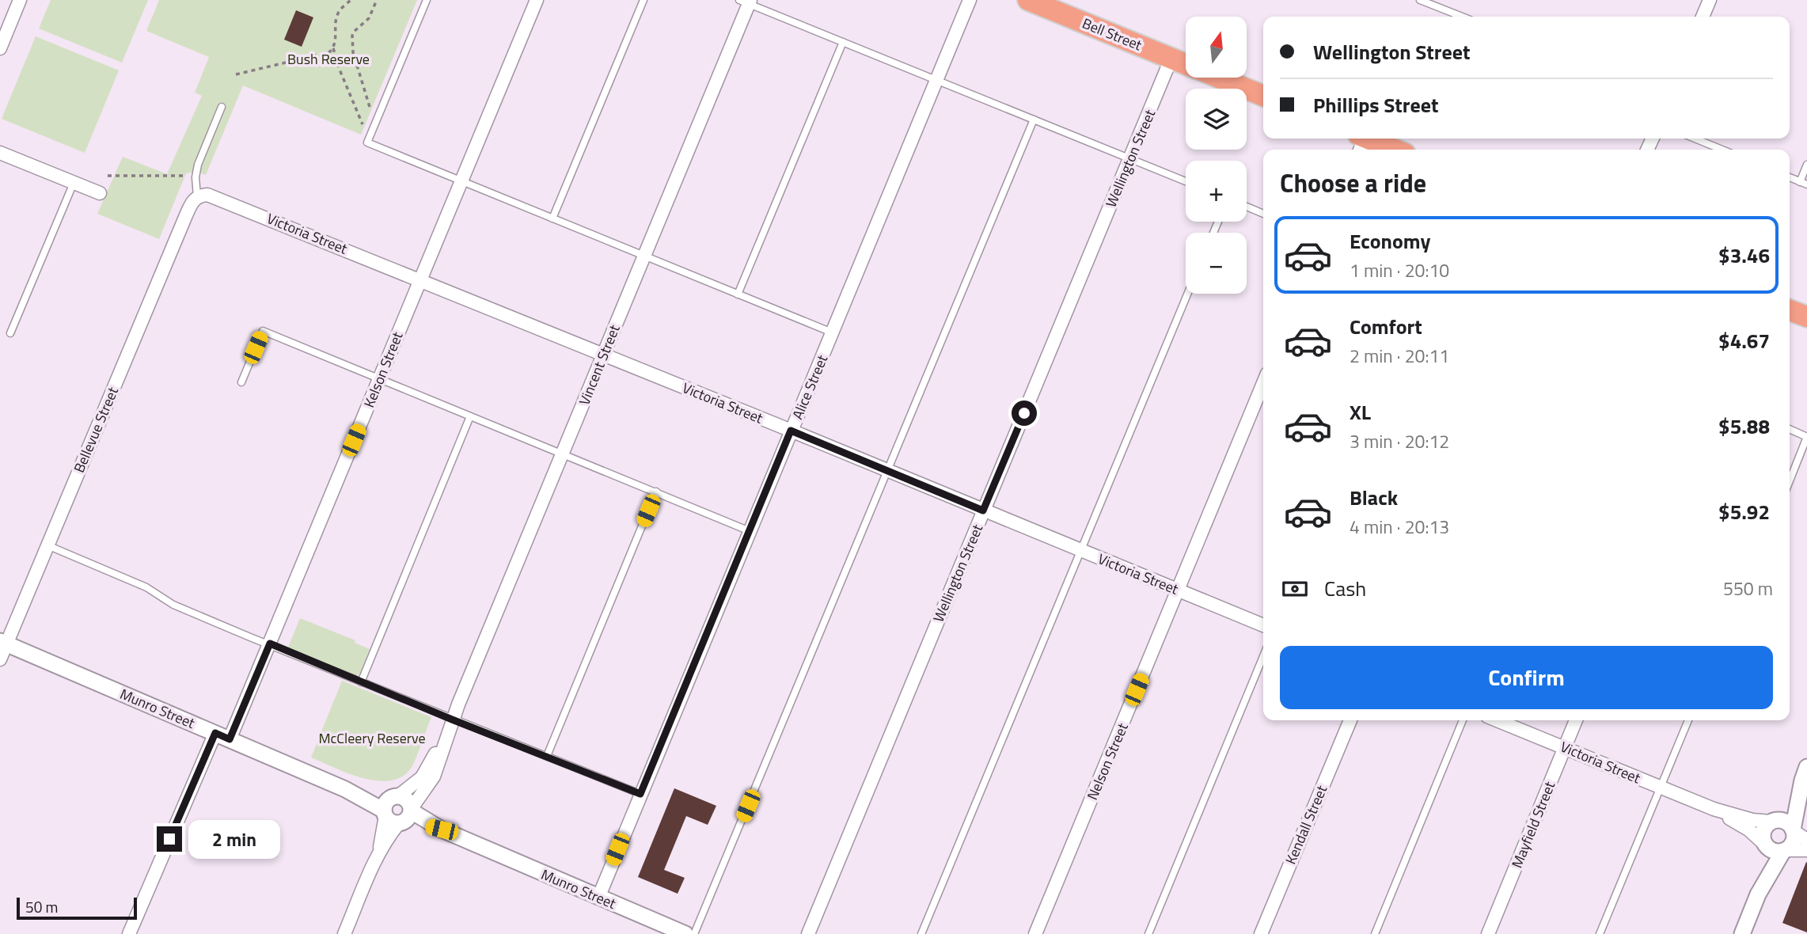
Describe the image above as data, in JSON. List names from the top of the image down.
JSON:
{
  "streets": {
    "highway": ["Bell Street"],
    "street": [
      "Wellington Street",
      "Victoria Street",
      "Vincent Street",
      "Kelson Street",
      "Alice Street",
      "Bellevue Street",
      "Munro Street",
      "Nelson Street",
      "Kendall Street",
      "Mayfield Street"
    ]
  },
  "crossings": [
    ["Bell Street", "Wellington Street"],
    ["Wellington Street", "Victoria Street"],
    ["Victoria Street", "Vincent Street"],
    ["Victoria Street", "Kelson Street"],
    ["Victoria Street", "Alice Street"],
    ["Victoria Street", "Bellevue Street"],
    ["Victoria Street", "Nelson Street"],
    ["Victoria Street", "Mayfield Street"],
    ["Vincent Street", "Munro Street"],
    ["Kelson Street", "Munro Street"],
    ["Alice Street", "Munro Street"],
    ["Bellevue Street", "Munro Street"]
  ],
  "parks": ["Bush Reserve", "McCleery Reserve"],
  "scale_bar": "50 m",
  "north": "top",
  "page": {
    "map_buttons": ["+", "−"],
    "banner": ["Wellington Street", "Phillips Street"],
    "heading": "Choose a ride",
    "list": [
      {
        "name": "Economy",
        "note": "1 min · 20:10",
        "value": "$3.46"
      },
      {
        "name": "Comfort",
        "note": "2 min · 20:11",
        "value": "$4.67"
      },
      {
        "name": "XL",
        "note": "3 min · 20:12",
        "value": "$5.88"
      },
      {
        "name": "Black",
        "note": "4 min · 20:13",
        "value": "$5.92"
      }
    ],
    "pay": ["Cash", "550 m"],
    "buttons": "Confirm",
    "bubble": "2 min",
    "scale": "50 m"
  }
}
